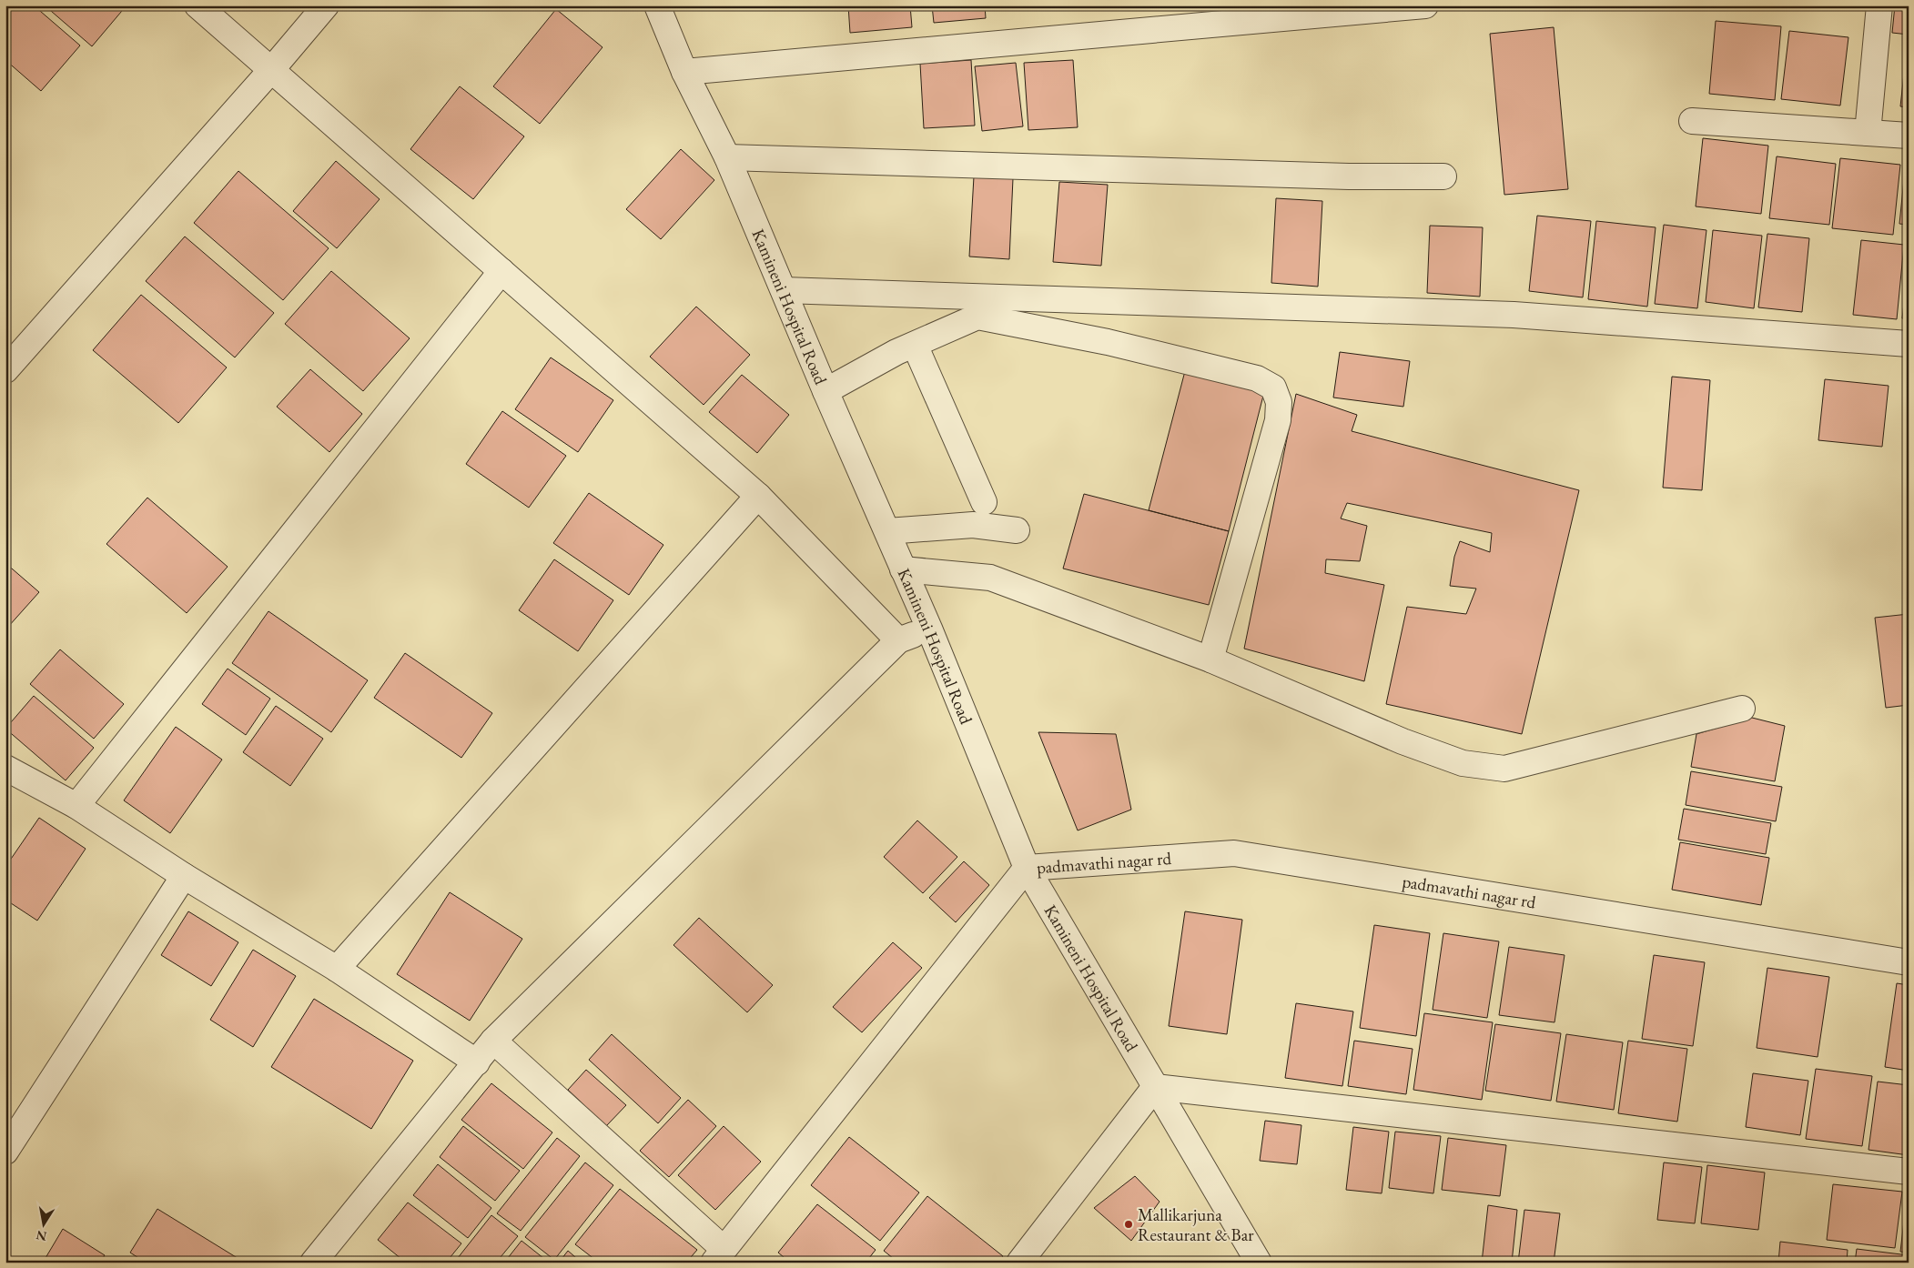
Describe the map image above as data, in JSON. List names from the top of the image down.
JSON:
{
  "streets": {
    "street": ["Kamineni Hospital Road", "padmavathi nagar rd"]
  },
  "crossings": [
    ["Kamineni Hospital Road", "padmavathi nagar rd"]
  ],
  "places": ["Mallikarjuna Restaurant & Bar"],
  "north": "bottom"
}
